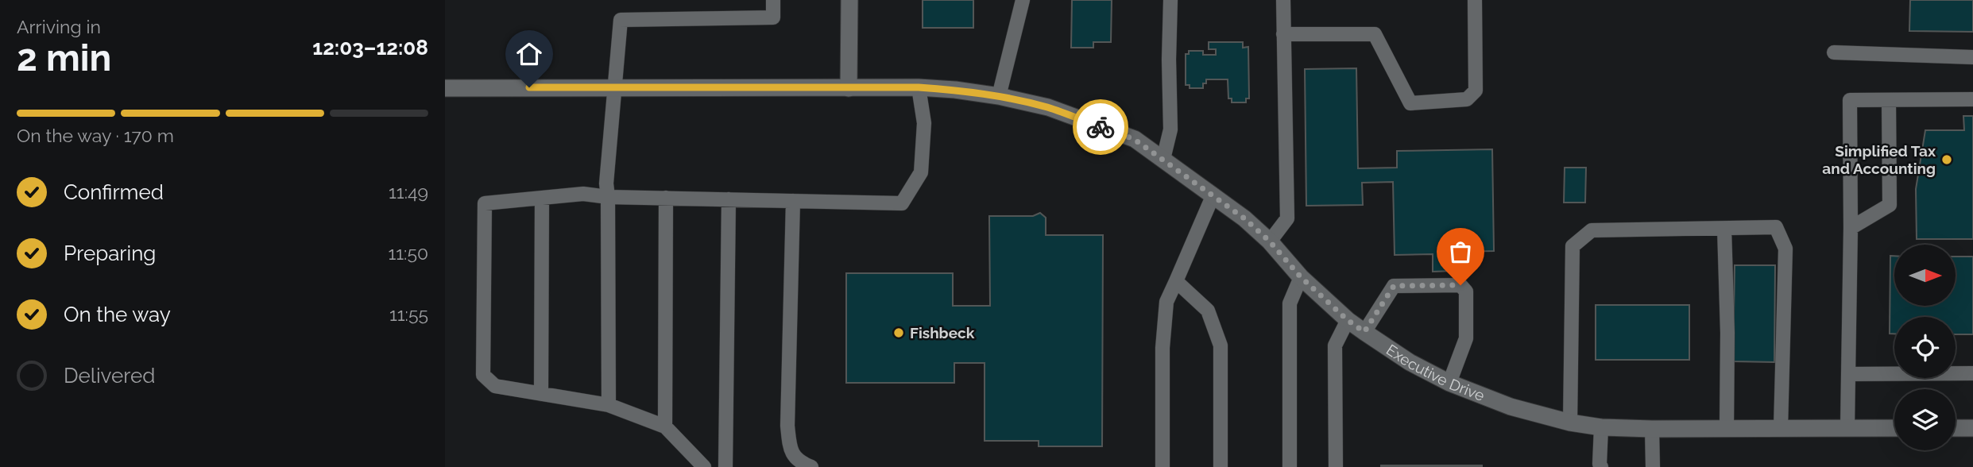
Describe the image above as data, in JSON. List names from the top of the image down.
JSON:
{
  "streets": {
    "street": ["Executive Drive"]
  },
  "places": ["Simplified Tax and Accounting", "Fishbeck"],
  "north": "right",
  "page": {
    "heading": ["2 min", "Arriving in", "12:03–12:08"],
    "bar": "On the way · 170 m",
    "list": [
      ["Confirmed", "11:49"],
      ["Preparing", "11:50"],
      ["On the way", "11:55"],
      "Delivered"
    ]
  }
}
